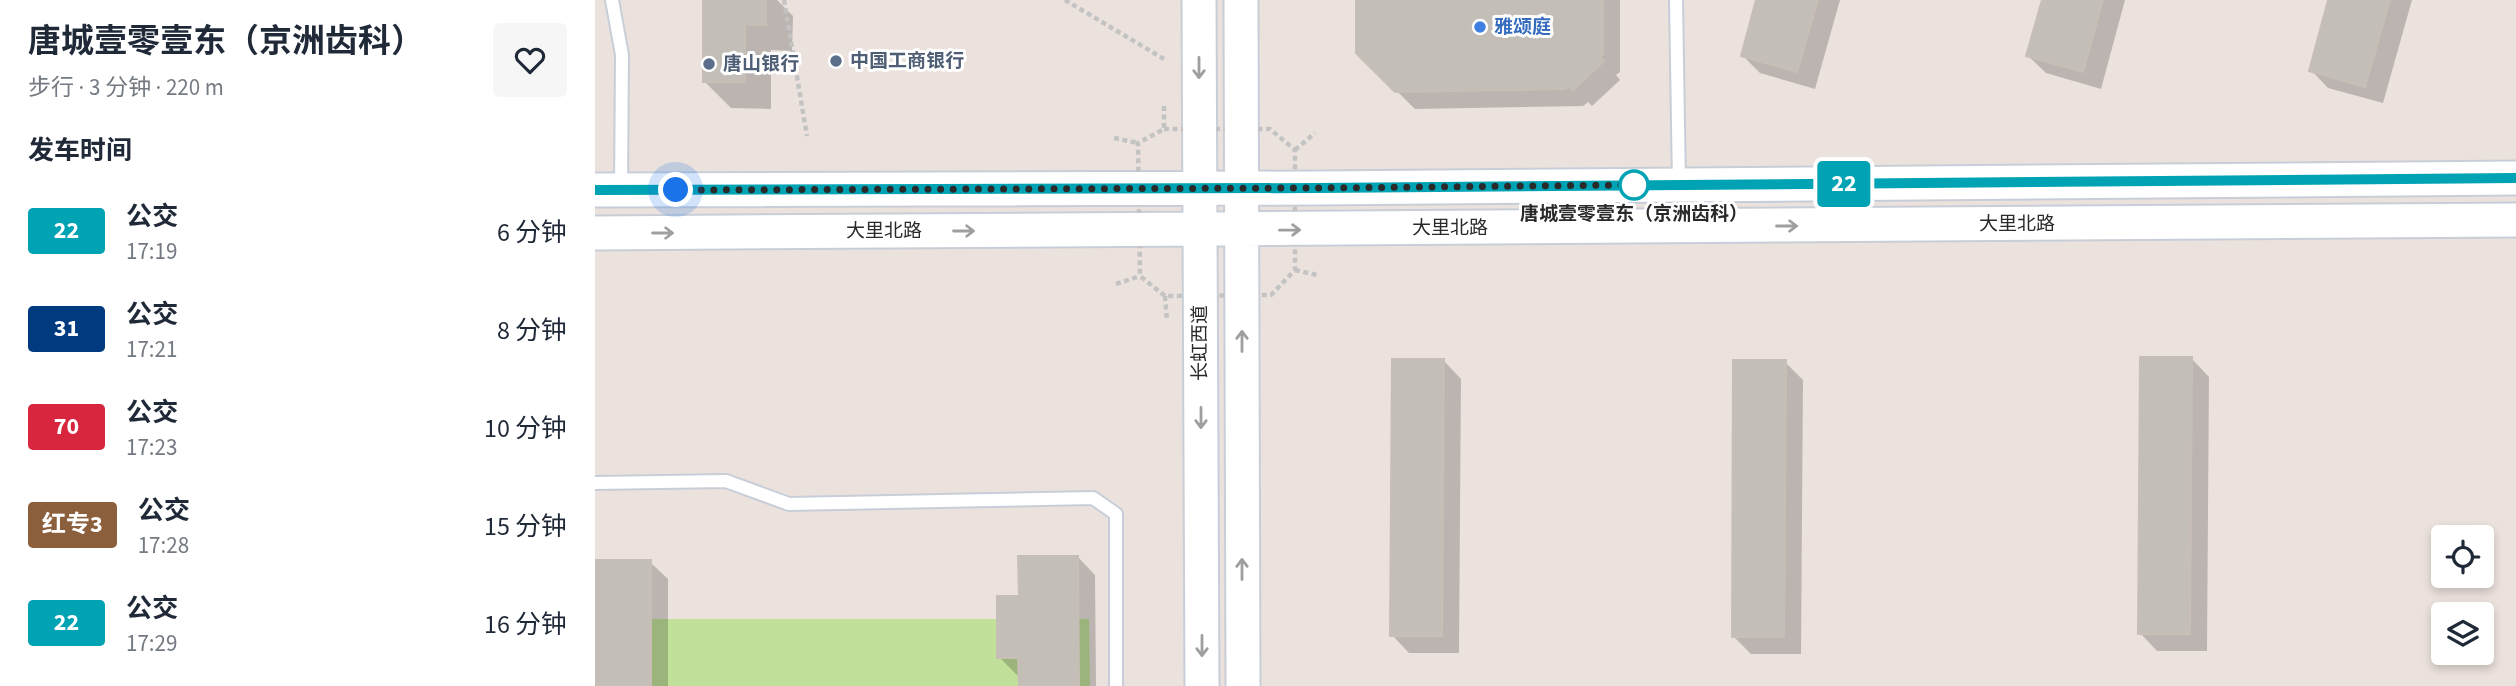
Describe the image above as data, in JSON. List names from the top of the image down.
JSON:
{
  "streets": {
    "main road": ["大里北路", "长虹西道"]
  },
  "crossings": [
    ["大里北路", "长虹西道"]
  ],
  "places": [
    "雅颂庭",
    "中国工商银行",
    "唐山银行",
    "唐城壹零壹东（京洲齿科）"
  ],
  "lines": ["bus line 22"],
  "page": {
    "heading": [
      ["唐城壹零壹东（京洲齿科）", "步行 · 3 分钟 · 220 m"],
      "发车时间"
    ],
    "on_map": "22",
    "list": [
      {
        "mark": "22",
        "name": "公交",
        "note": "17:19",
        "value": "6 分钟"
      },
      {
        "mark": "31",
        "name": "公交",
        "note": "17:21",
        "value": "8 分钟"
      },
      {
        "mark": "70",
        "name": "公交",
        "note": "17:23",
        "value": "10 分钟"
      },
      {
        "mark": "红专3",
        "name": "公交",
        "note": "17:28",
        "value": "15 分钟"
      },
      {
        "mark": "22",
        "name": "公交",
        "note": "17:29",
        "value": "16 分钟"
      }
    ]
  }
}
